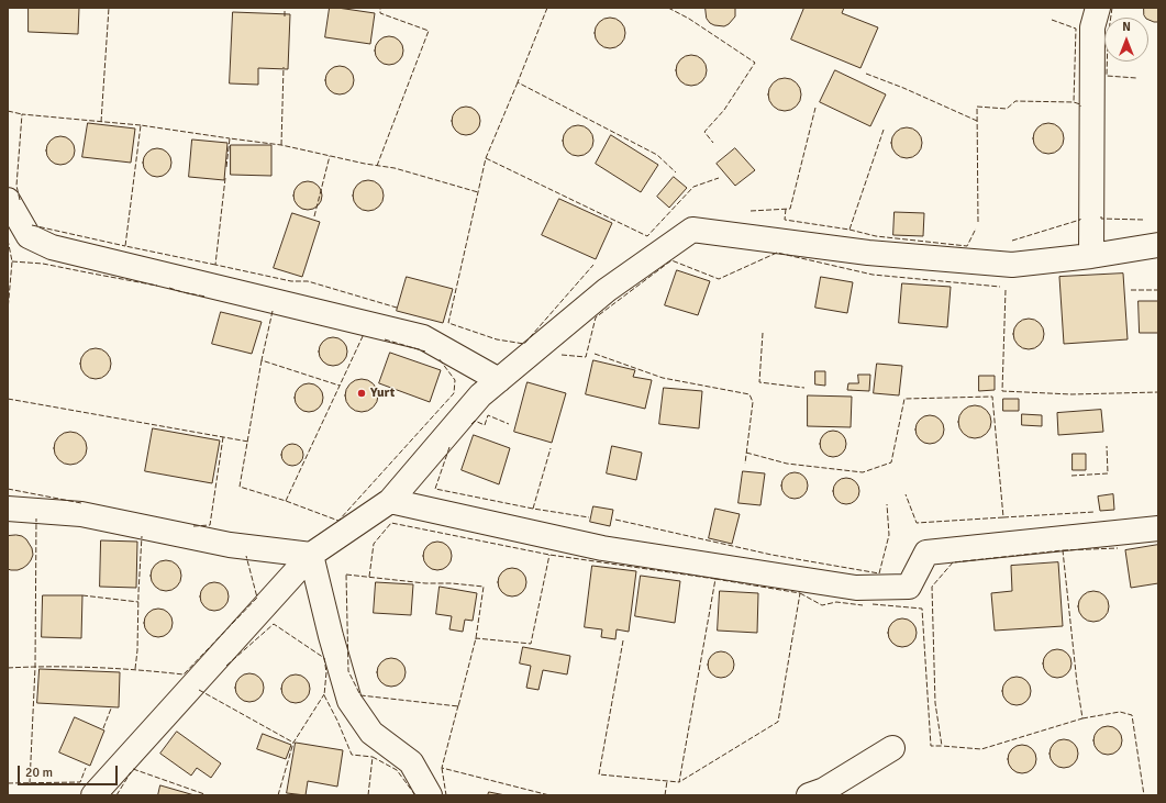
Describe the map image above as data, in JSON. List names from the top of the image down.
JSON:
{
  "places": ["Yurt"],
  "scale_bar": "20 m",
  "north": "top"
}
